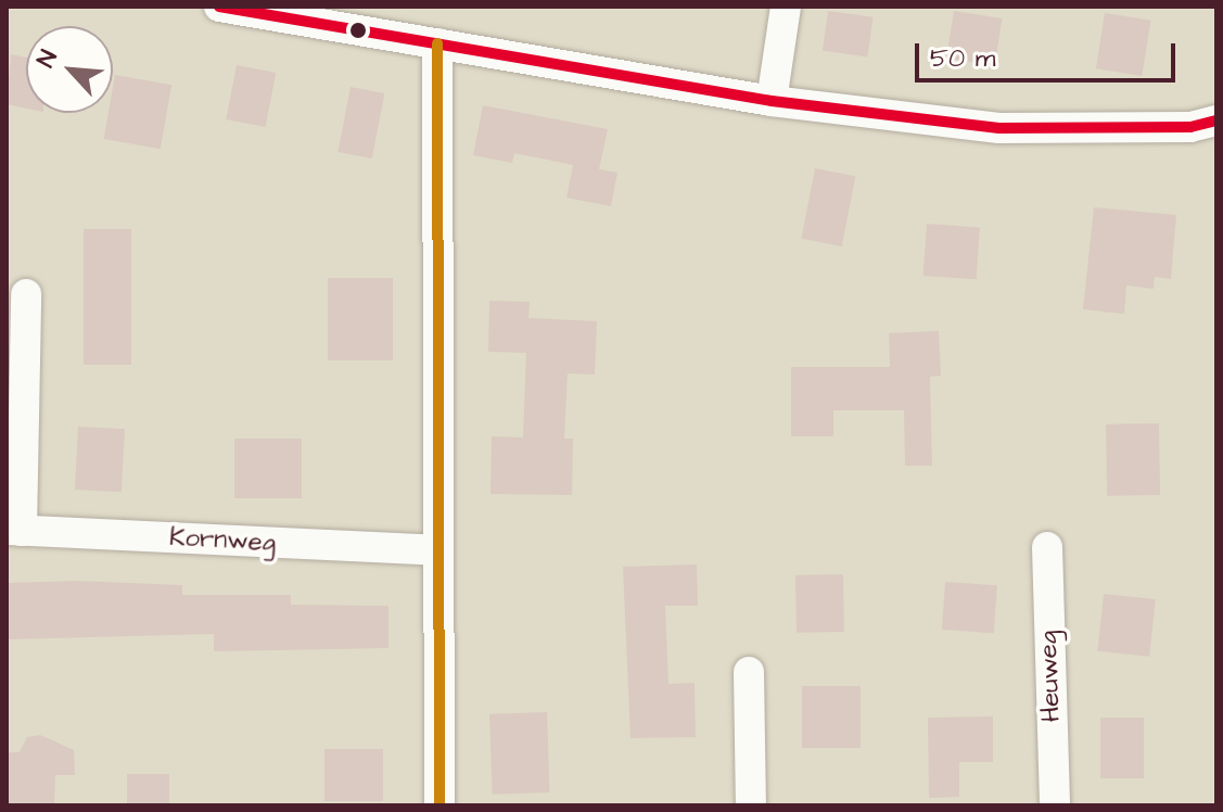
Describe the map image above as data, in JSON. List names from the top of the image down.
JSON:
{
  "streets": {
    "street": ["Kornweg", "Heuweg"]
  },
  "scale_bar": "50 m",
  "north": "top left"
}
